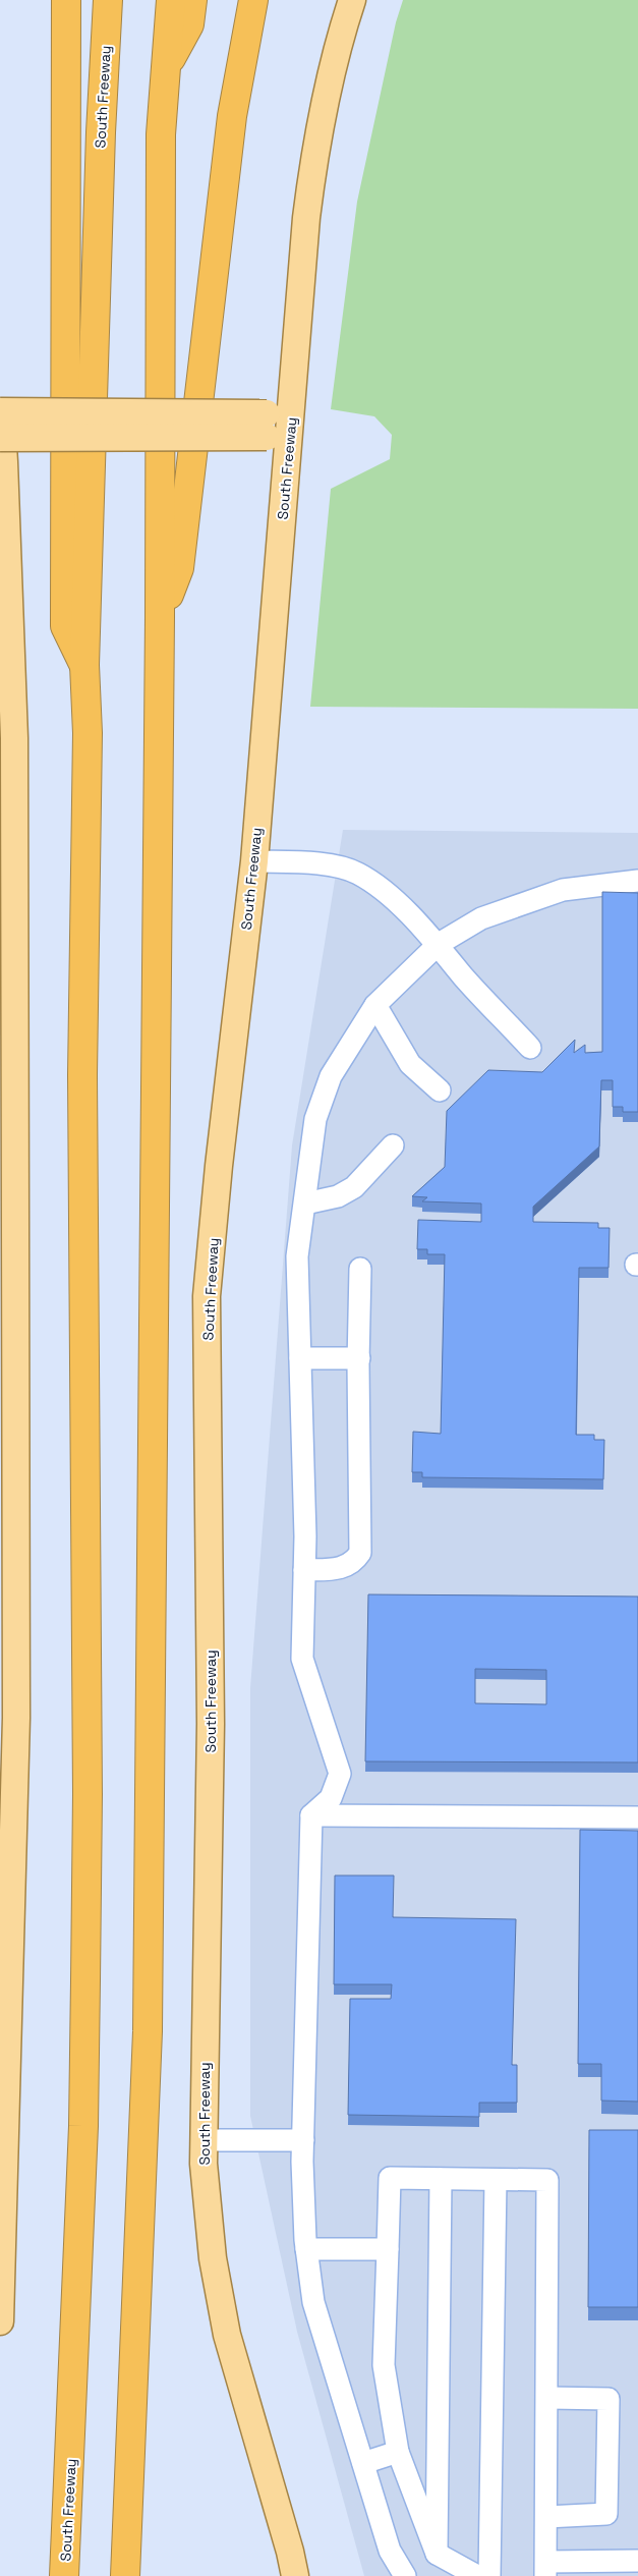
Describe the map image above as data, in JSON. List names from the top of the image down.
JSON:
{
  "streets": {
    "highway": ["South Freeway"]
  }
}
